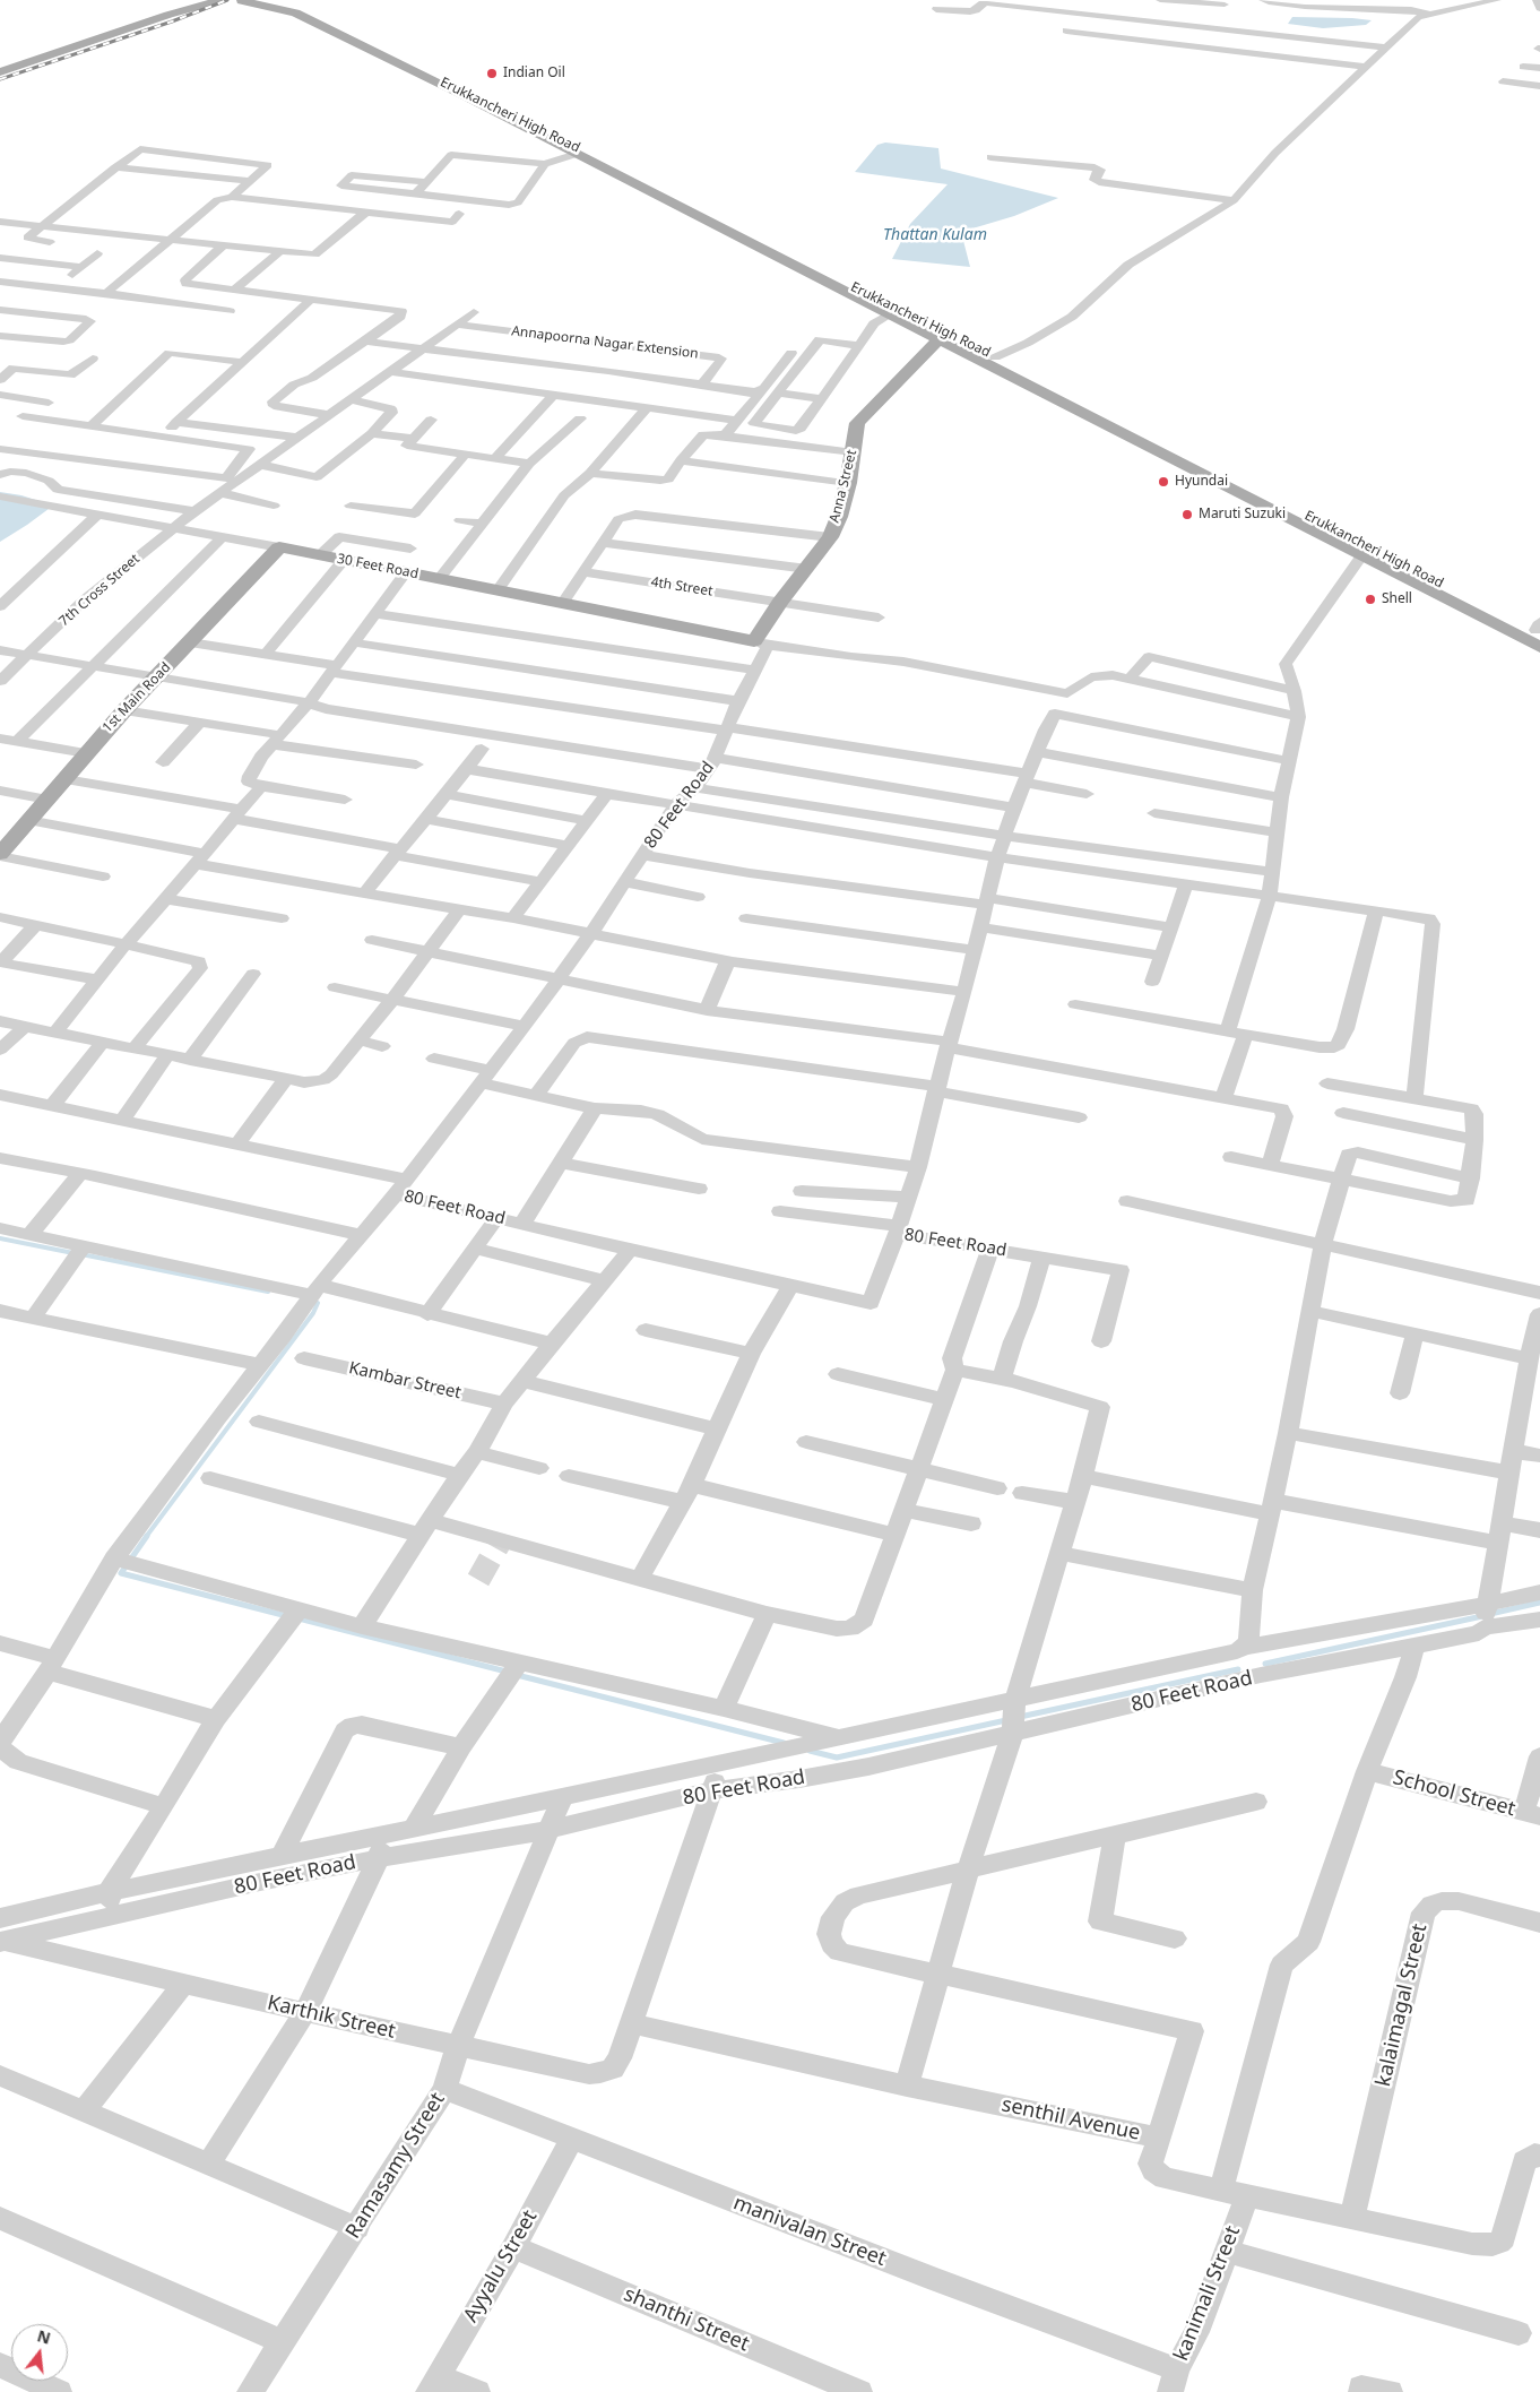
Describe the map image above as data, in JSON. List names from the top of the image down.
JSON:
{
  "streets": {
    "main road": [
      "Erukkancheri High Road",
      "Anna Street",
      "30 Feet Road",
      "1st Main Road"
    ],
    "street": [
      "Annapoorna Nagar Extension",
      "4th Street",
      "7th Cross Street",
      "80 Feet Road",
      "Kambar Street",
      "School Street",
      "kalaimagal Street",
      "Karthik Street",
      "senthil Avenue",
      "Ramasamy Street",
      "manivalan Street",
      "Ayyalu Street",
      "kanimali Street",
      "shanthi Street"
    ]
  },
  "crossings": [
    ["Anna Street", "30 Feet Road"],
    ["Anna Street", "4th Street"],
    ["Anna Street", "80 Feet Road"],
    ["30 Feet Road", "7th Cross Street"],
    ["30 Feet Road", "1st Main Road"],
    ["30 Feet Road", "80 Feet Road"],
    ["80 Feet Road", "Karthik Street"],
    ["80 Feet Road", "Ramasamy Street"],
    ["kalaimagal Street", "senthil Avenue"],
    ["Karthik Street", "senthil Avenue"],
    ["Karthik Street", "Ramasamy Street"],
    ["senthil Avenue", "kanimali Street"],
    ["Ramasamy Street", "manivalan Street"],
    ["manivalan Street", "Ayyalu Street"],
    ["manivalan Street", "kanimali Street"],
    ["Ayyalu Street", "shanthi Street"]
  ],
  "water": ["Thattan Kulam"],
  "places": [
    "Indian Oil",
    "Hyundai",
    "Maruti Suzuki",
    "Shell"
  ],
  "north": "top"
}
